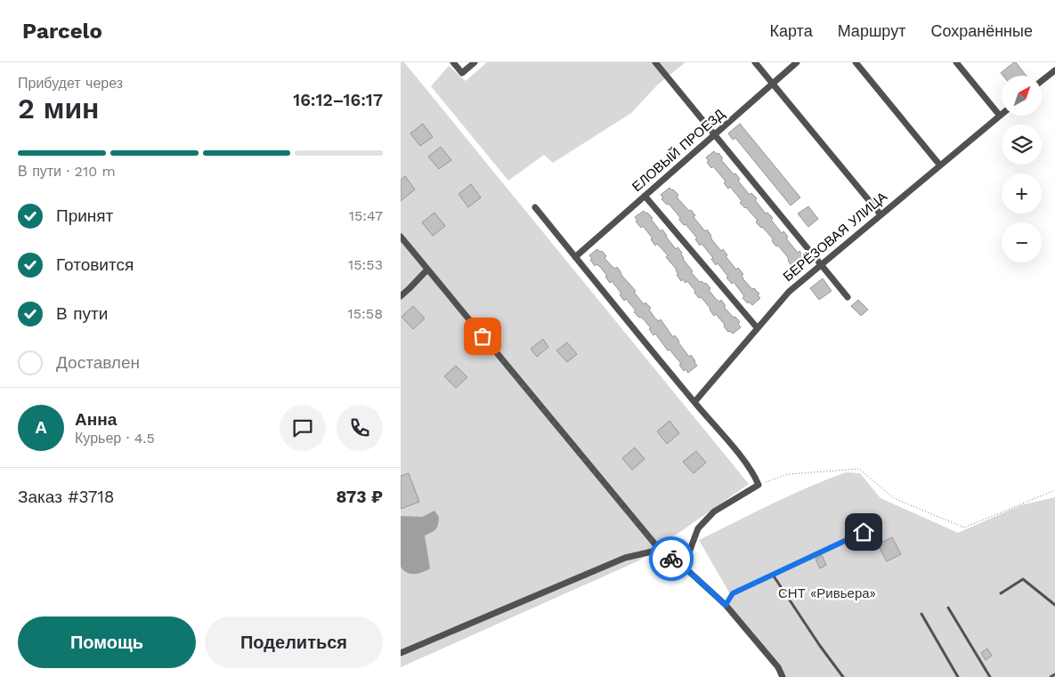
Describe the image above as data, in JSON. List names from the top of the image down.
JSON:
{
  "streets": {
    "street": ["ЕЛОВЫЙ ПРОЕЗД", "БЕРЁЗОВАЯ УЛИЦА"]
  },
  "parks": ["СНТ «Ривьера»"],
  "north": "top right",
  "page": {
    "header": "Parcelo",
    "nav": ["Карта", "Маршрут", "Сохранённые"],
    "heading": ["2 мин", "Прибудет через", "16:12–16:17"],
    "panel": [
      "Анна",
      "Курьер · 4.5",
      "Заказ #3718",
      "873 ₽"
    ],
    "map_buttons": ["+", "−"],
    "bar": "В пути · 210 m",
    "list": [
      ["Принят", "15:47"],
      ["Готовится", "15:53"],
      ["В пути", "15:58"],
      "Доставлен"
    ],
    "round": "А",
    "buttons": ["Помощь", "Поделиться"]
  }
}
